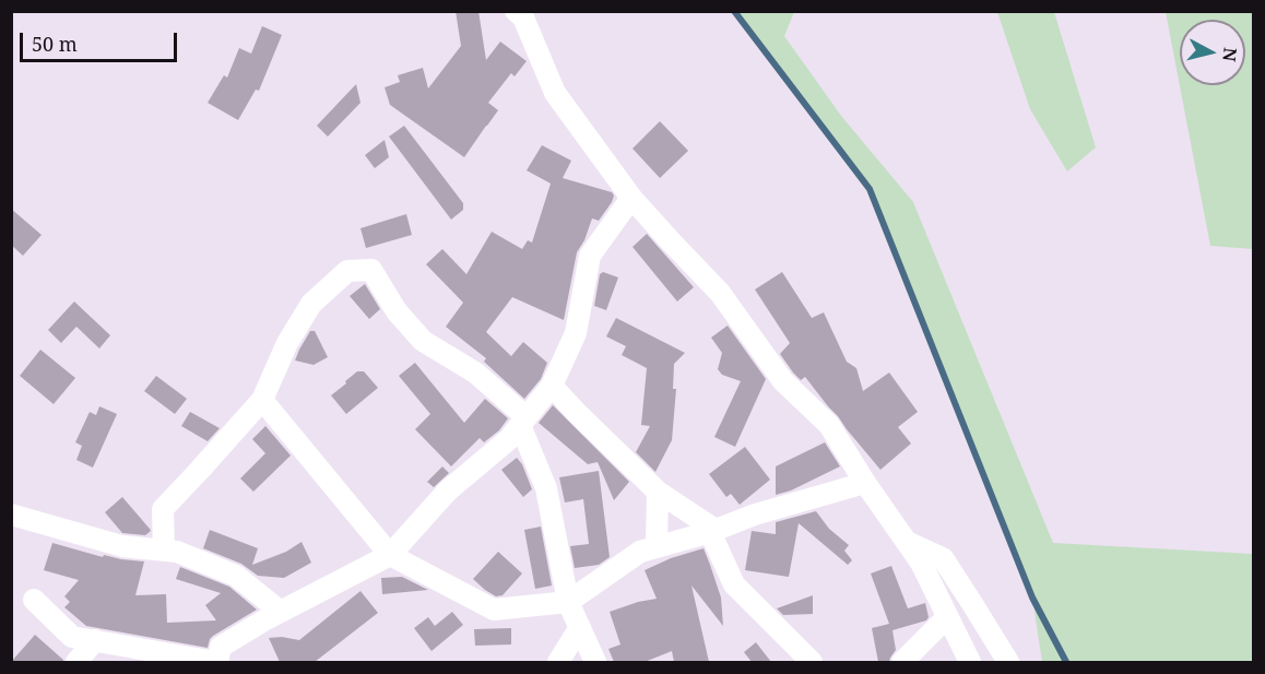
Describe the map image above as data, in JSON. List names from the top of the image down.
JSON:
{
  "scale_bar": "50 m",
  "north": "right"
}
